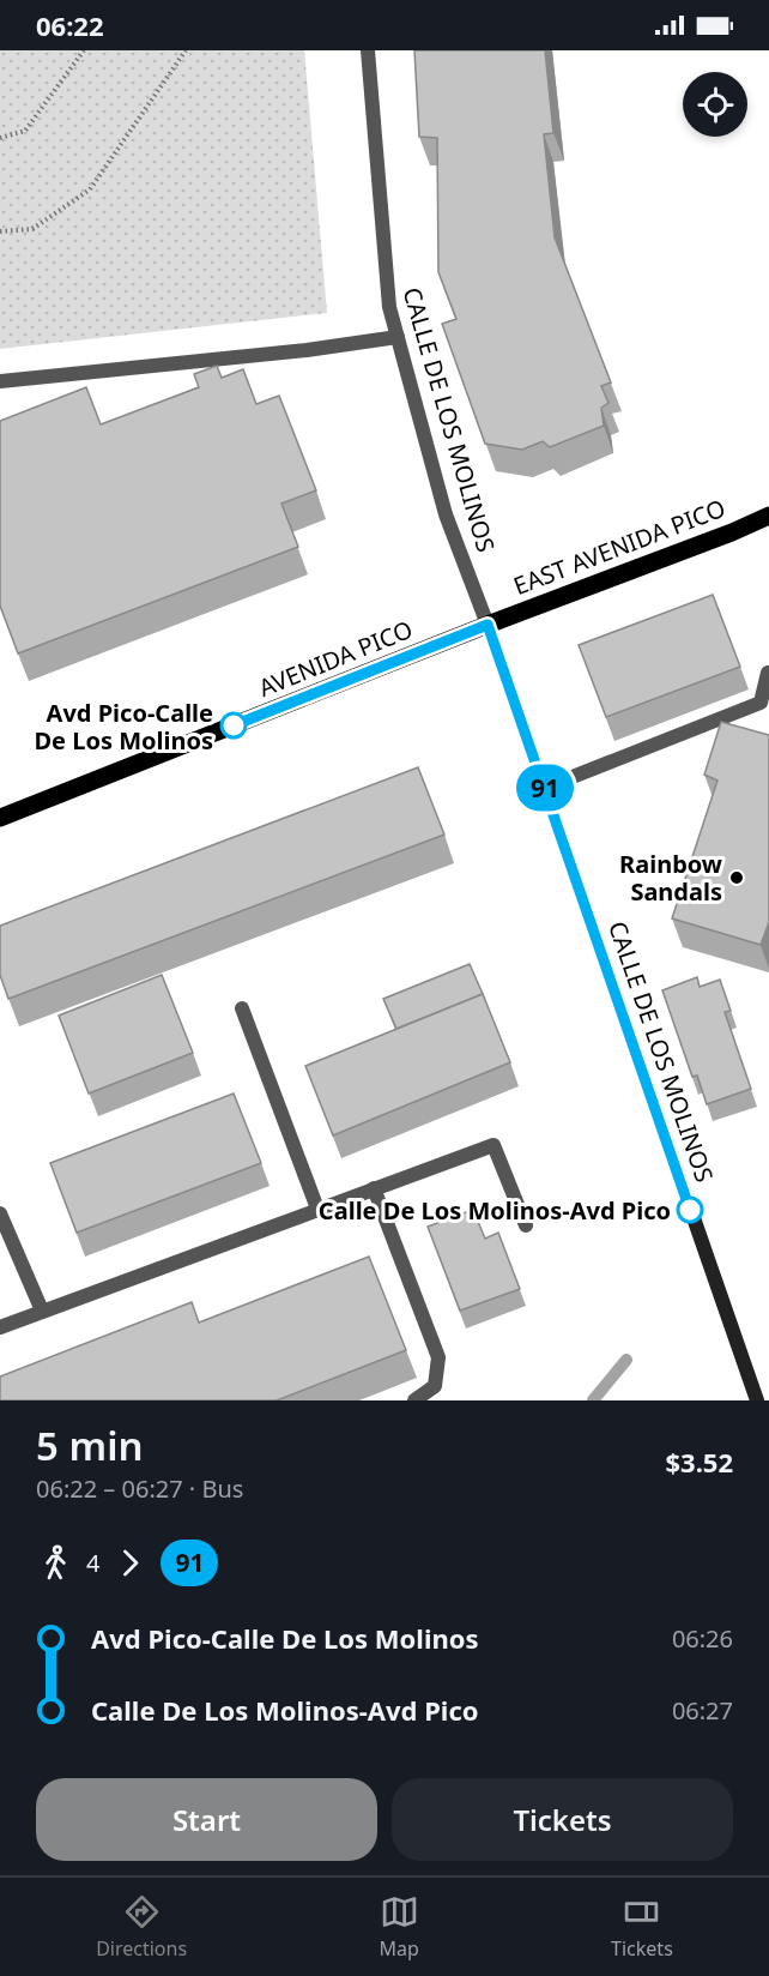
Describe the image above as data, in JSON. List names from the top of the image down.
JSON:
{
  "streets": {
    "main road": ["EAST AVENIDA PICO", "AVENIDA PICO"],
    "street": ["CALLE DE LOS MOLINOS"]
  },
  "crossings": [
    ["CALLE DE LOS MOLINOS", "EAST AVENIDA PICO"],
    ["CALLE DE LOS MOLINOS", "AVENIDA PICO"],
    ["EAST AVENIDA PICO", "AVENIDA PICO"]
  ],
  "places": ["Avd Pico-Calle De Los Molinos", "Rainbow Sandals", "Calle De Los Molinos-Avd Pico"],
  "lines": ["bus line 91"],
  "page": {
    "status": "06:22",
    "on_map": "91",
    "heading": ["5 min", "06:22 – 06:27 · Bus", "$3.52"],
    "legs": ["4", "91"],
    "list": [
      {
        "name": "Avd Pico-Calle De Los Molinos",
        "value": "06:26"
      },
      {
        "name": "Calle De Los Molinos-Avd Pico",
        "value": "06:27"
      }
    ],
    "buttons": ["Start", "Tickets"],
    "tabs": ["Directions", "Map", "Tickets"]
  }
}
